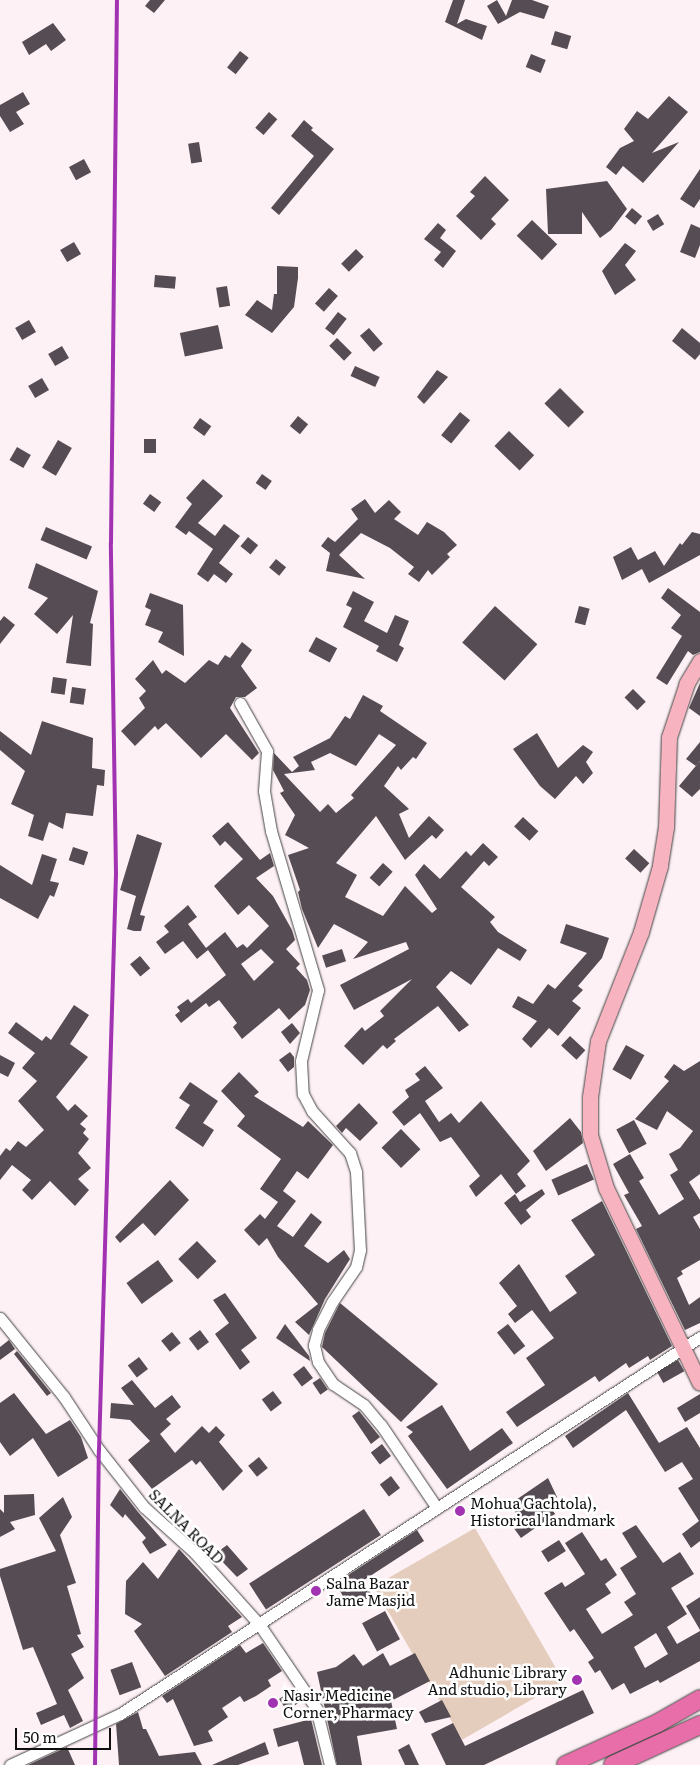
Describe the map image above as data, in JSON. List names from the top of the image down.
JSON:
{
  "streets": {
    "street": ["SALNA ROAD"]
  },
  "places": [
    "Mohua Gachtola), Historical landmark",
    "Salna Bazar Jame Masjid",
    "Adhunic Library And studio, Library",
    "Nasir Medicine Corner, Pharmacy"
  ],
  "scale_bar": "50 m"
}
